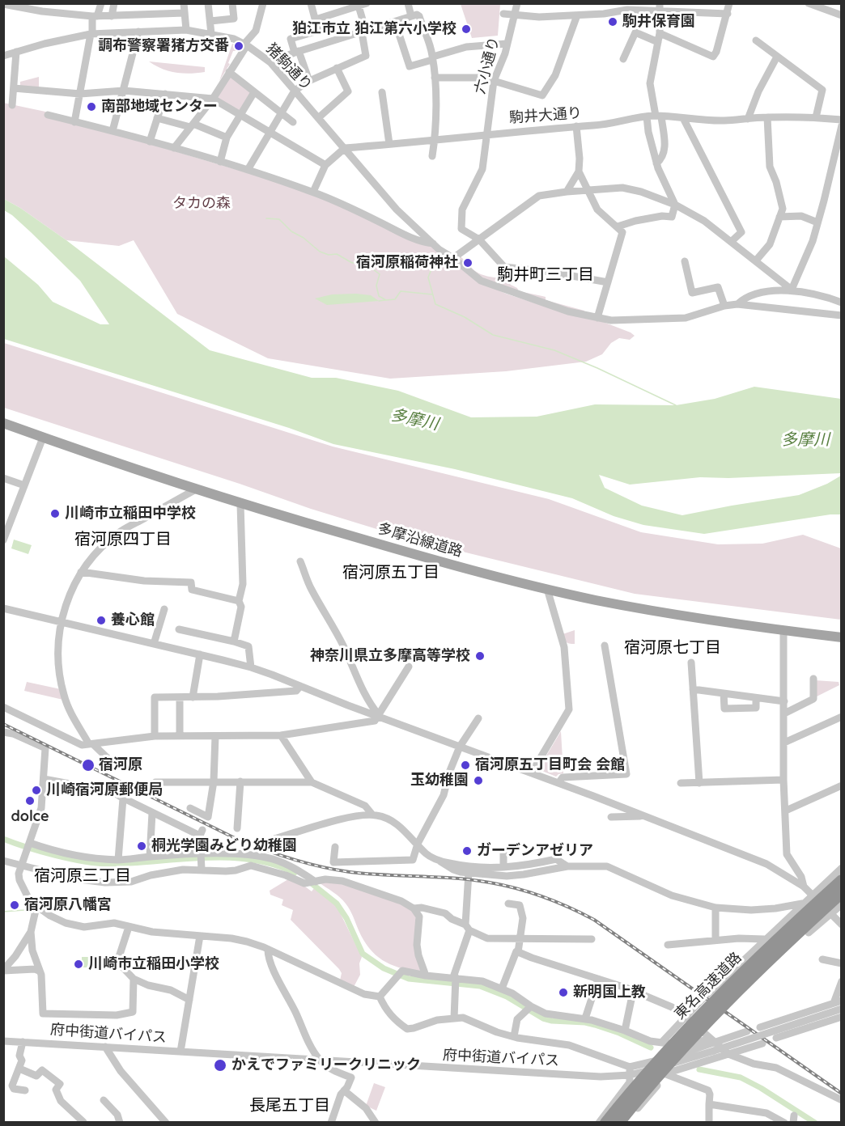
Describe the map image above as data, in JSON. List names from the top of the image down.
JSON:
{
  "streets": {
    "highway": ["東名高速道路"],
    "main road": ["多摩沿線道路"],
    "street": [
      "六小通り",
      "猪駒通り",
      "駒井大通り",
      "府中街道バイパス"
    ]
  },
  "crossings": [
    ["六小通り", "駒井大通り"],
    ["猪駒通り", "駒井大通り"]
  ],
  "districts": [
    "駒井町三丁目",
    "宿河原四丁目",
    "宿河原五丁目",
    "宿河原七丁目",
    "宿河原三丁目",
    "長尾五丁目"
  ],
  "water": ["多摩川"],
  "parks": ["タカの森"],
  "places": [
    "駒井保育園",
    "狛江市立 狛江第六小学校",
    "調布警察署猪方交番",
    "南部地域センター",
    "宿河原稲荷神社",
    "川崎市立稲田中学校",
    "養心館",
    "神奈川県立多摩高等学校",
    "宿河原",
    "宿河原五丁目町会 会館",
    "玉幼稚園",
    "川崎宿河原郵便局",
    "dolce",
    "桐光学園みどり幼稚園",
    "ガーデンアゼリア",
    "宿河原八幡宮",
    "川崎市立稲田小学校",
    "新明国上教",
    "かえでファミリークリニック"
  ]
}
